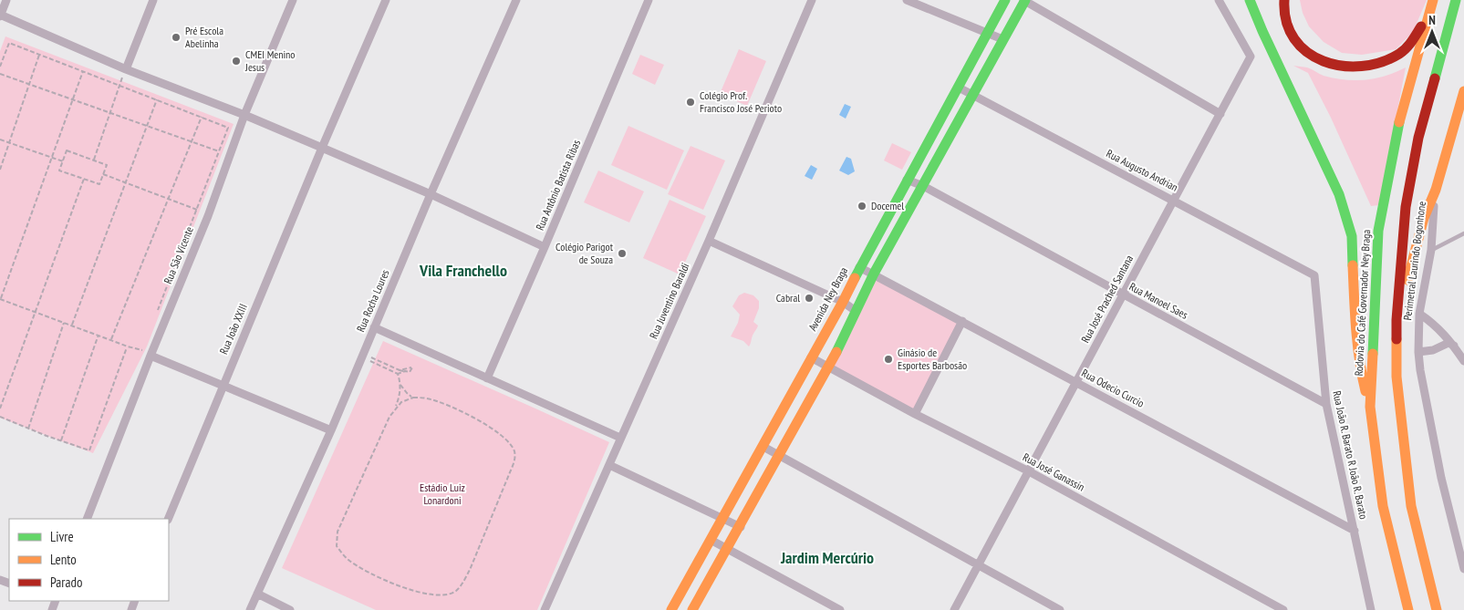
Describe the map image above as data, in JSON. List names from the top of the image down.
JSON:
{
  "streets": {
    "main road": ["Perimetral Laurindo Bogonhone", "Avenida Ney Braga", "Rodovia do Café Governador Ney Braga"],
    "street": [
      "Rua Augusto Andrian",
      "Rua Antônio Batista Ribas",
      "Rua São Vicente",
      "Rua José Prached Santana",
      "Rua Rocha Loures",
      "Rua Juventino Baraldi",
      "Rua Manoel Saes",
      "Rua João XXIII",
      "Rua Odecio Curcio",
      "Rua João R. Barato R João R. Barato",
      "Rua José Ganassin"
    ]
  },
  "crossings": [
    ["Rua Augusto Andrian", "Avenida Ney Braga"],
    ["Rua Augusto Andrian", "Rua José Prached Santana"],
    ["Rua Augusto Andrian", "Rua João R. Barato R João R. Barato"],
    ["Avenida Ney Braga", "Rua Manoel Saes"],
    ["Avenida Ney Braga", "Rua Odecio Curcio"],
    ["Avenida Ney Braga", "Rua José Ganassin"],
    ["Rua José Prached Santana", "Rua Manoel Saes"],
    ["Rua José Prached Santana", "Rua Odecio Curcio"],
    ["Rua José Prached Santana", "Rua José Ganassin"],
    ["Rua Manoel Saes", "Rua João R. Barato R João R. Barato"],
    ["Rua Odecio Curcio", "Rua João R. Barato R João R. Barato"]
  ],
  "districts": ["Vila Franchello", "Jardim Mercúrio"],
  "parks": ["Estádio Luiz Lonardoni"],
  "places": [
    "Pré Escola Abelinha",
    "CMEI Menino Jesus",
    "Colégio Prof. Francisco José Perioto",
    "Docemel",
    "Colégio Parigot de Souza",
    "Cabral",
    "Ginásio de Esportes Barbosão"
  ],
  "legend": ["Livre", "Lento", "Parado"],
  "north": "top"
}
